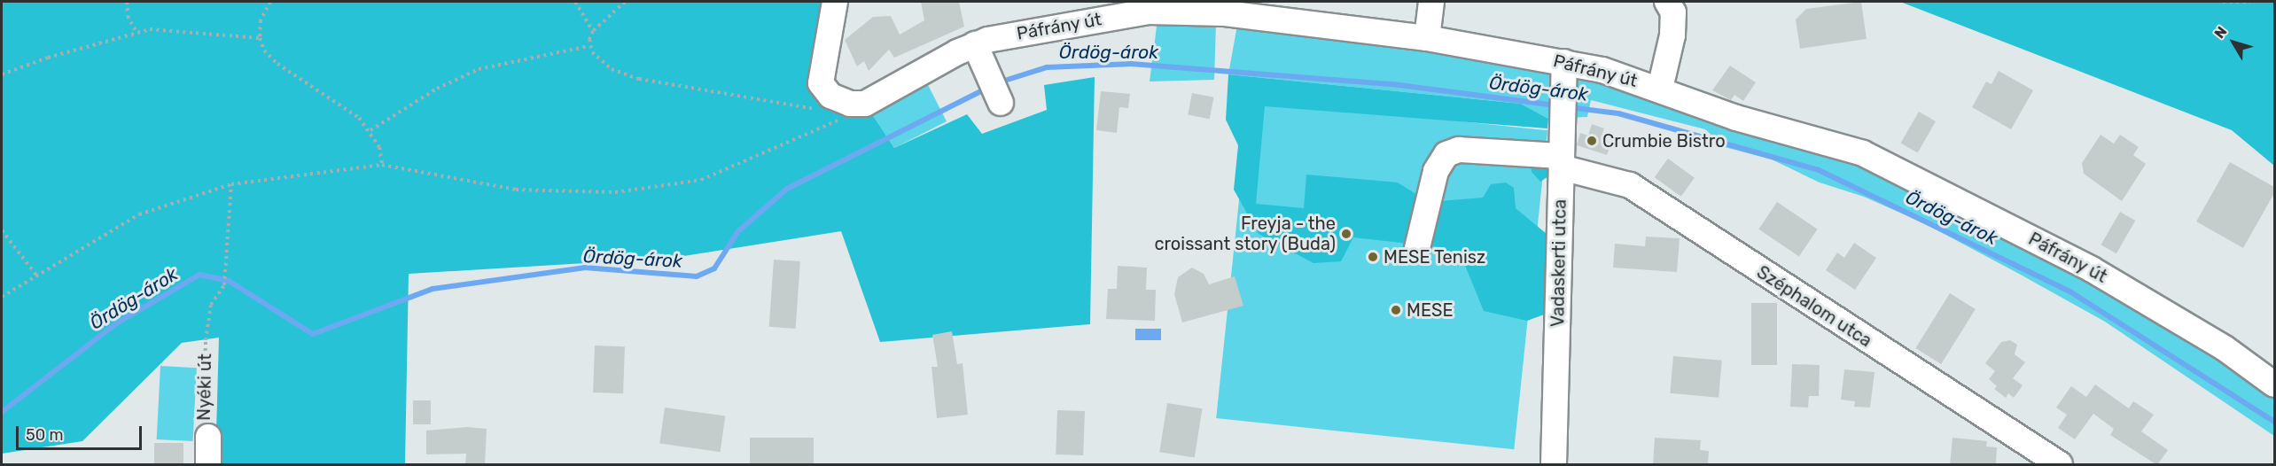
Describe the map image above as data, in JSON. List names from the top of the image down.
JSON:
{
  "streets": {
    "street": [
      "Páfrány út",
      "Vadaskerti utca",
      "Széphalom utca",
      "Nyéki út"
    ]
  },
  "crossings": [
    ["Páfrány út", "Vadaskerti utca"],
    ["Vadaskerti utca", "Széphalom utca"]
  ],
  "water": ["Ördög-árok"],
  "places": [
    "Crumbie Bistro",
    "Freyja - the croissant story (Buda)",
    "MESE Tenisz",
    "MESE"
  ],
  "scale_bar": "50 m",
  "north": "top left"
}
